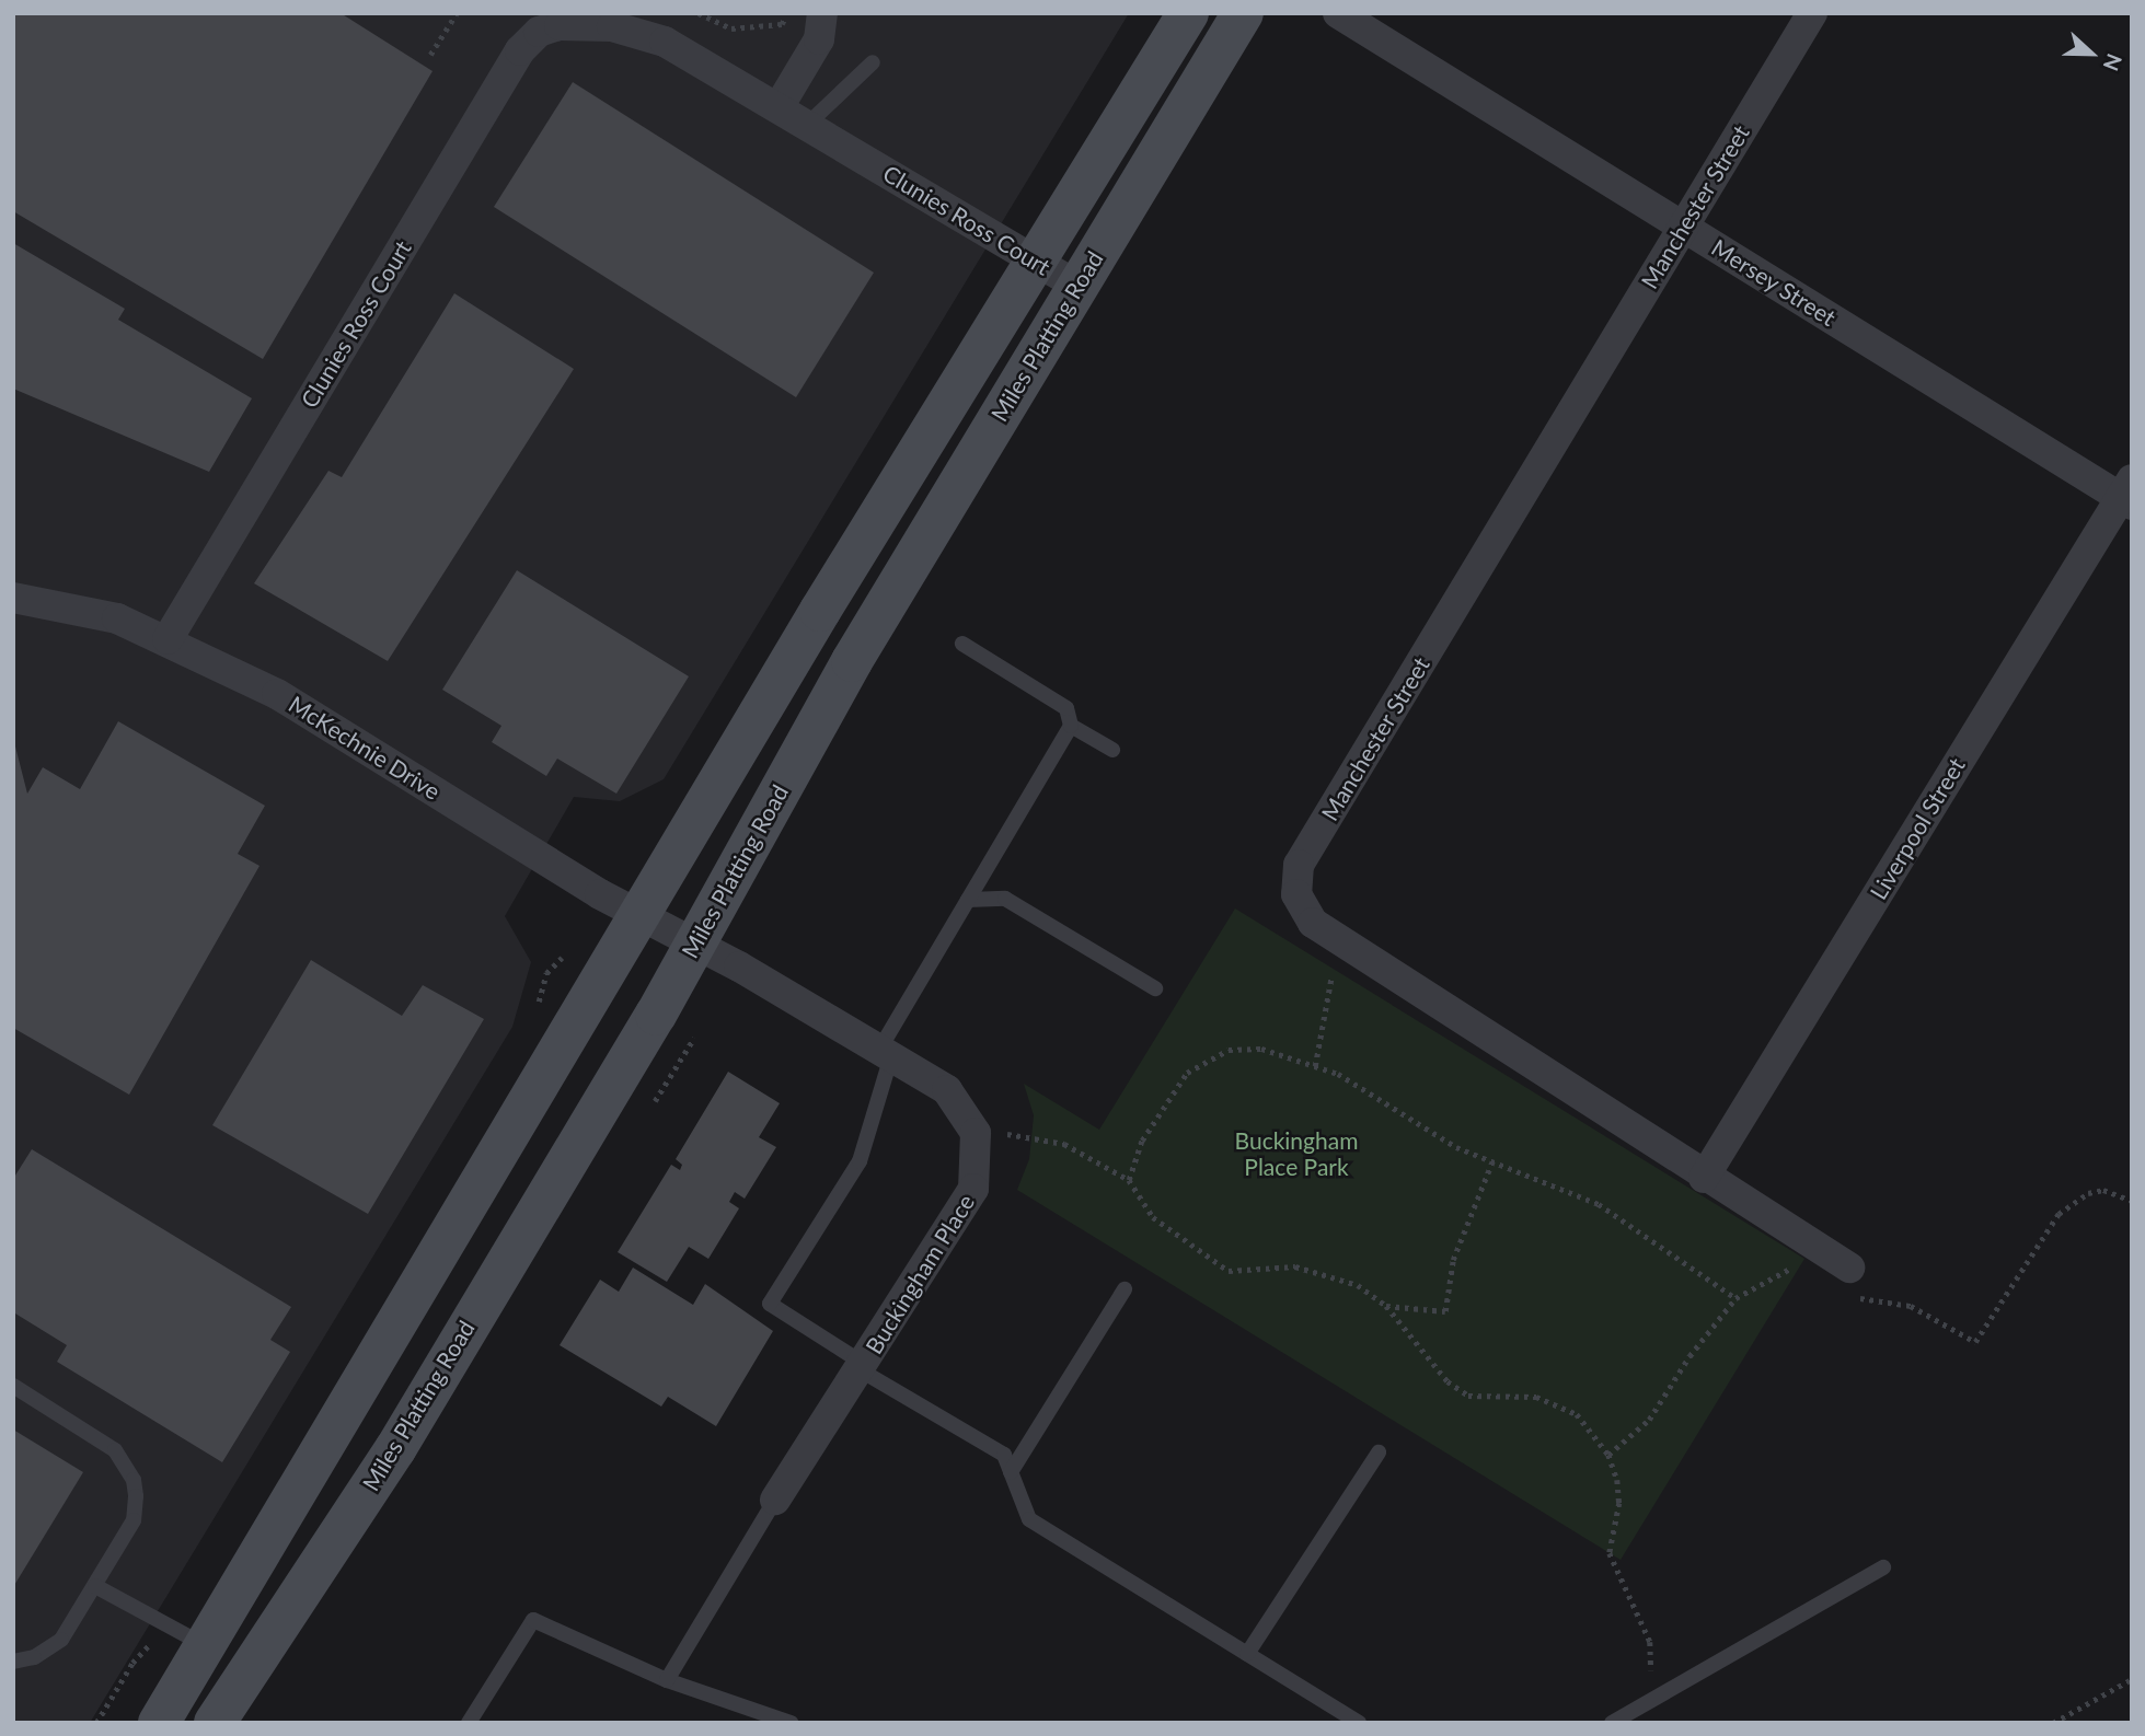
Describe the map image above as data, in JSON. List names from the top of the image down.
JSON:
{
  "streets": {
    "main road": ["Miles Platting Road"],
    "street": [
      "Manchester Street",
      "Clunies Ross Court",
      "Mersey Street",
      "McKechnie Drive",
      "Liverpool Street",
      "Buckingham Place"
    ]
  },
  "crossings": [
    ["Manchester Street", "Mersey Street"],
    ["Manchester Street", "Liverpool Street"],
    ["Clunies Ross Court", "Miles Platting Road"],
    ["Clunies Ross Court", "McKechnie Drive"],
    ["Mersey Street", "Liverpool Street"],
    ["Miles Platting Road", "McKechnie Drive"]
  ],
  "parks": ["Buckingham Place Park"],
  "north": "right"
}
